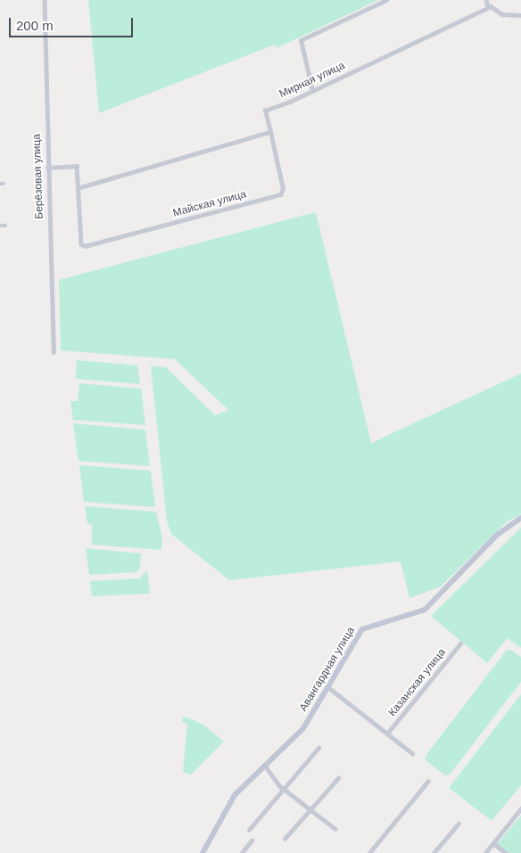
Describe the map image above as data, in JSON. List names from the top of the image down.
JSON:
{
  "streets": {
    "main road": ["Авангардная улица"],
    "street": [
      "Мирная улица",
      "Берёзовая улица",
      "Майская улица",
      "Казанская улица"
    ]
  },
  "crossings": [
    ["Мирная улица", "Майская улица"]
  ],
  "scale_bar": "200 m"
}
